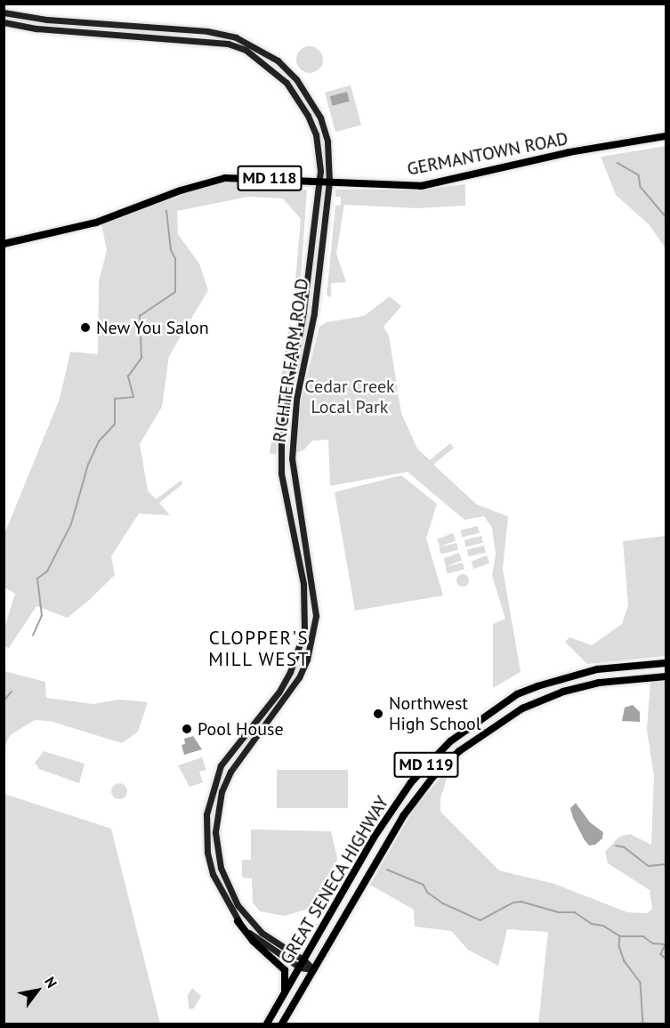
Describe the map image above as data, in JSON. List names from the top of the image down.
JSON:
{
  "streets": {
    "main road": [
      "GERMANTOWN ROAD",
      "MD 118",
      "RICHTER FARM ROAD",
      "MD 119",
      "GREAT SENECA HIGHWAY"
    ]
  },
  "crossings": [
    ["GERMANTOWN ROAD", "RICHTER FARM ROAD"],
    ["RICHTER FARM ROAD", "GREAT SENECA HIGHWAY"]
  ],
  "districts": ["CLOPPER'S MILL WEST"],
  "parks": ["Cedar Creek Local Park"],
  "places": ["New You Salon", "Northwest High School", "Pool House"],
  "north": "top right"
}
